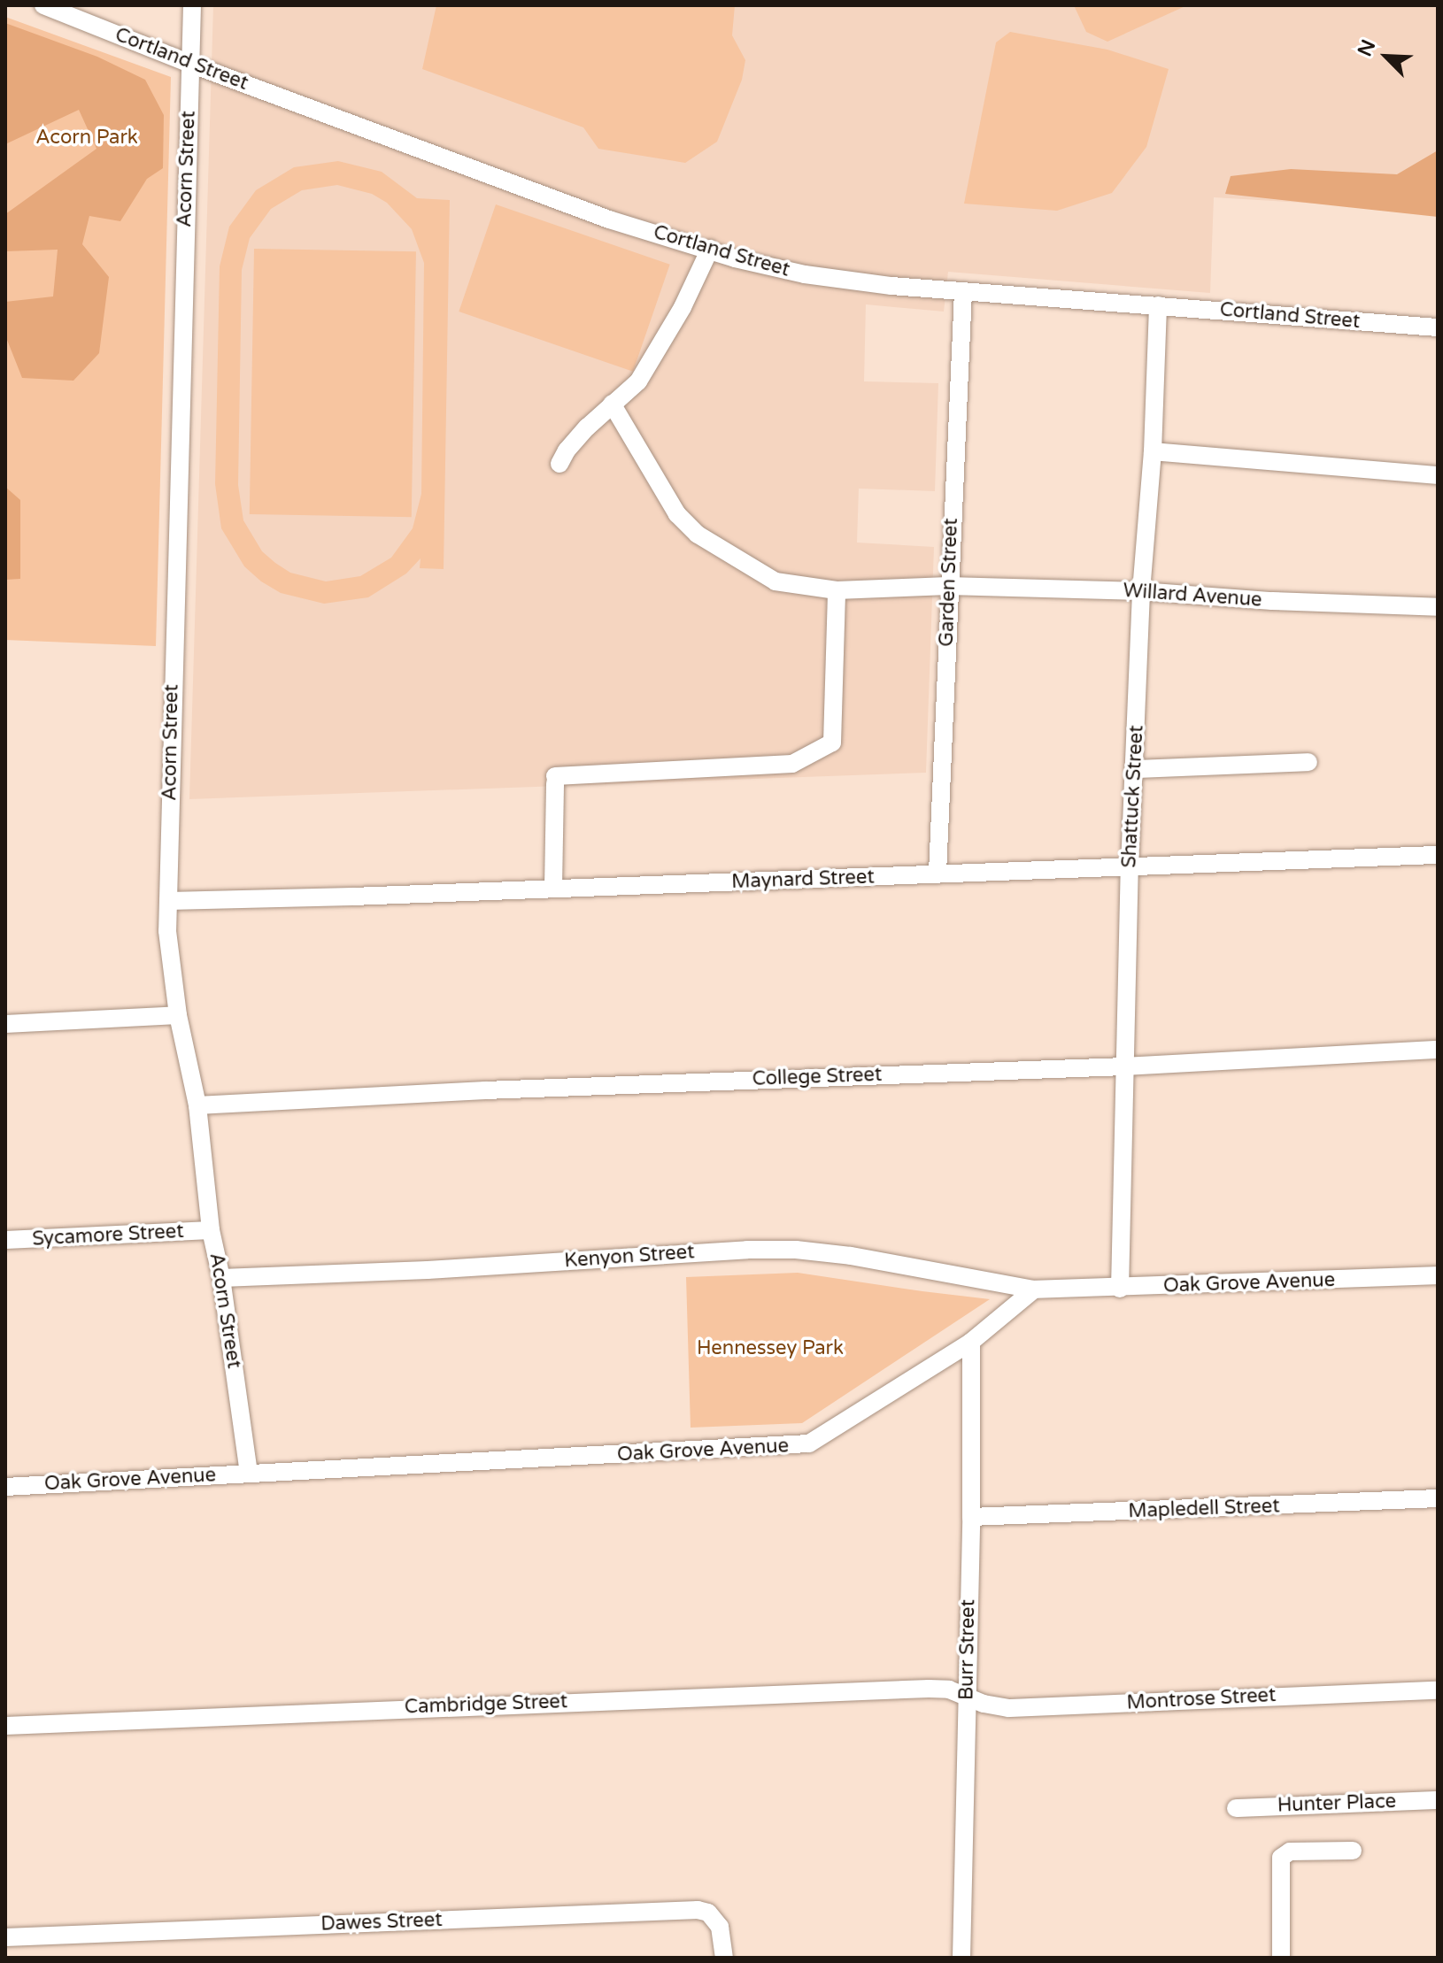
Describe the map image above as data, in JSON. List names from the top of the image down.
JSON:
{
  "streets": {
    "street": [
      "Cortland Street",
      "Acorn Street",
      "Garden Street",
      "Willard Avenue",
      "Shattuck Street",
      "Maynard Street",
      "College Street",
      "Sycamore Street",
      "Kenyon Street",
      "Oak Grove Avenue",
      "Mapledell Street",
      "Burr Street",
      "Montrose Street",
      "Cambridge Street",
      "Hunter Place",
      "Dawes Street"
    ]
  },
  "crossings": [
    ["Cortland Street", "Acorn Street"],
    ["Cortland Street", "Garden Street"],
    ["Cortland Street", "Shattuck Street"],
    ["Acorn Street", "Maynard Street"],
    ["Acorn Street", "College Street"],
    ["Acorn Street", "Sycamore Street"],
    ["Acorn Street", "Kenyon Street"],
    ["Acorn Street", "Oak Grove Avenue"],
    ["Garden Street", "Willard Avenue"],
    ["Garden Street", "Maynard Street"],
    ["Willard Avenue", "Shattuck Street"],
    ["Shattuck Street", "Maynard Street"],
    ["Shattuck Street", "College Street"],
    ["Shattuck Street", "Oak Grove Avenue"],
    ["Kenyon Street", "Oak Grove Avenue"],
    ["Oak Grove Avenue", "Burr Street"],
    ["Mapledell Street", "Burr Street"],
    ["Burr Street", "Montrose Street"],
    ["Burr Street", "Cambridge Street"],
    ["Montrose Street", "Cambridge Street"]
  ],
  "parks": ["Acorn Park", "Hennessey Park"],
  "north": "top left"
}
